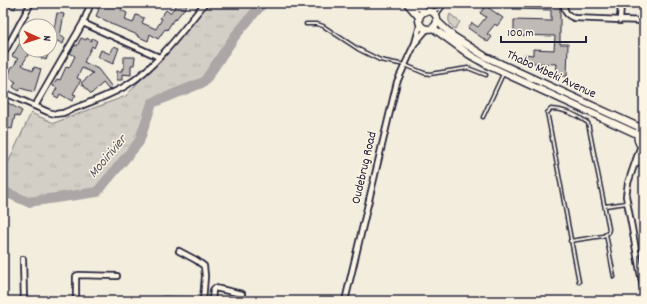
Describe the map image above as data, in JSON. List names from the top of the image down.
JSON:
{
  "streets": {
    "main road": ["Thabo Mbeki Avenue"],
    "street": ["Oudebrug Road"]
  },
  "crossings": [
    ["Thabo Mbeki Avenue", "Oudebrug Road"]
  ],
  "water": ["Mooirivier"],
  "scale_bar": "100 m",
  "north": "right"
}
